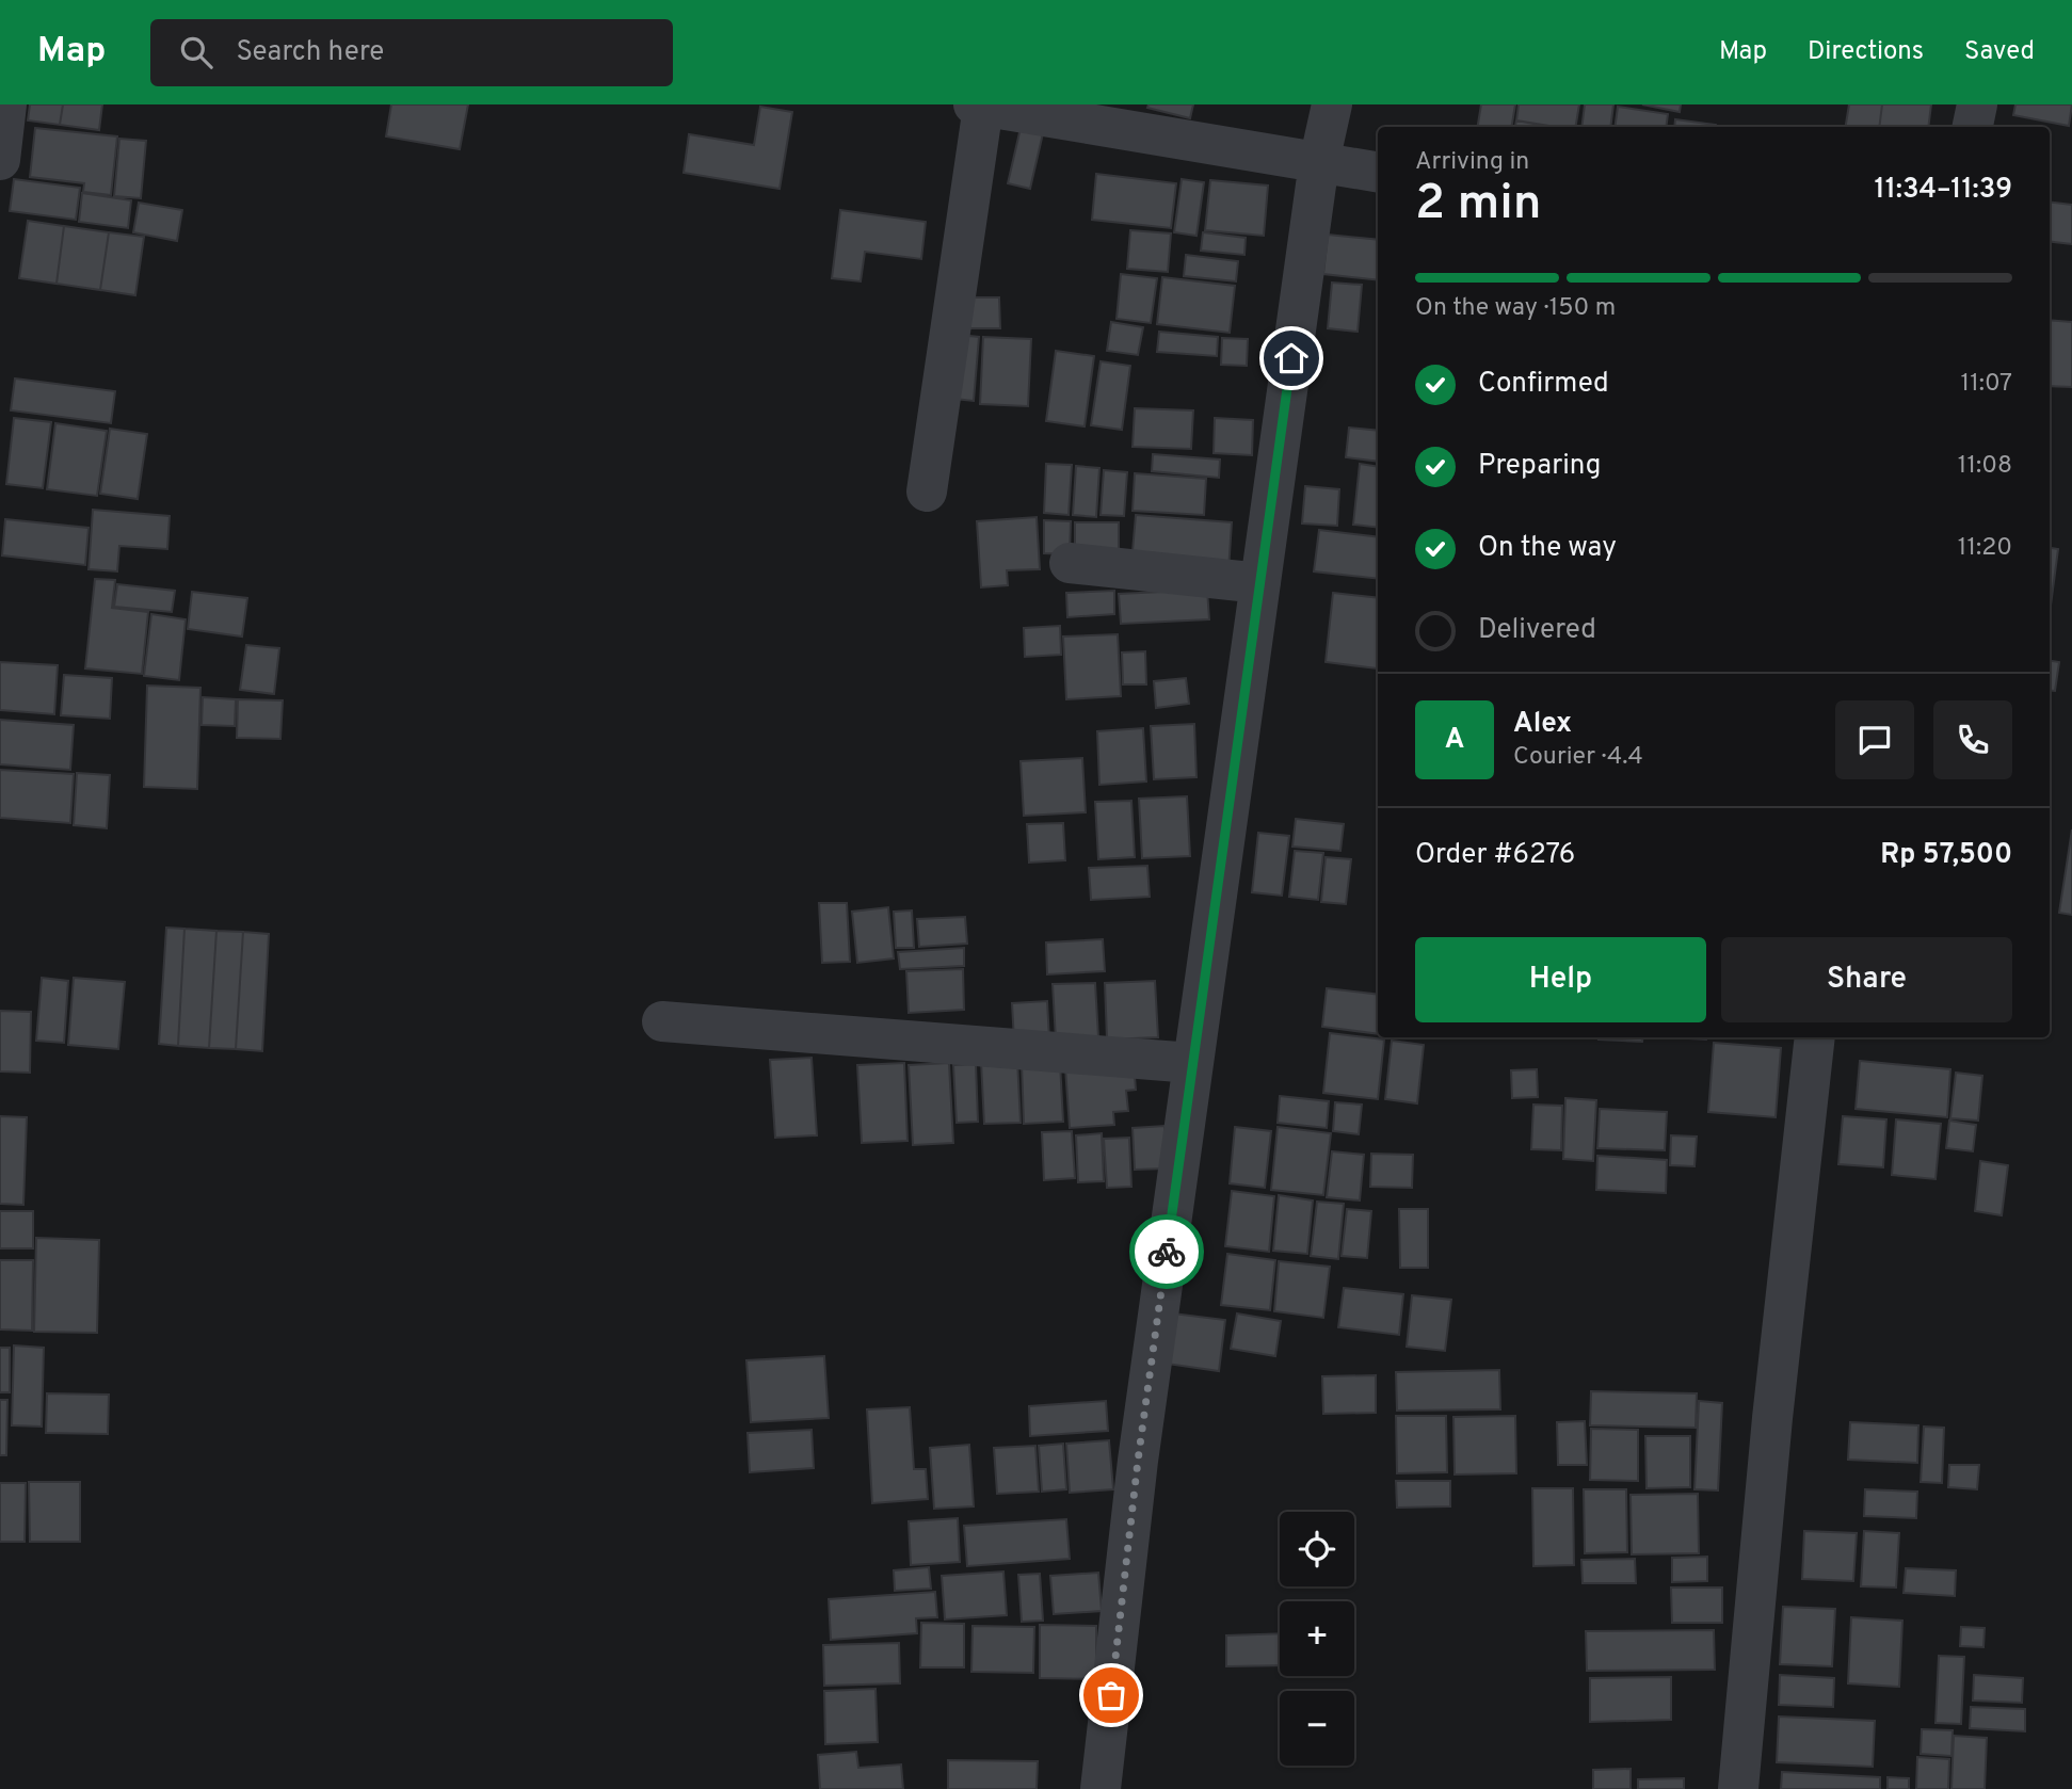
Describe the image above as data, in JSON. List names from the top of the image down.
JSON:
{
  "page": {
    "header": "Map",
    "search": "Search here",
    "nav": ["Map", "Directions", "Saved"],
    "heading": ["2 min", "Arriving in", "11:34–11:39"],
    "panel": [
      "Alex",
      "Courier · 4.4",
      "Order #6276",
      "Rp 57,500"
    ],
    "bar": "On the way · 150 m",
    "list": [
      ["Confirmed", "11:07"],
      ["Preparing", "11:08"],
      ["On the way", "11:20"],
      "Delivered"
    ],
    "round": "A",
    "buttons": ["Help", "Share"],
    "map_buttons": ["+", "−"]
  }
}
